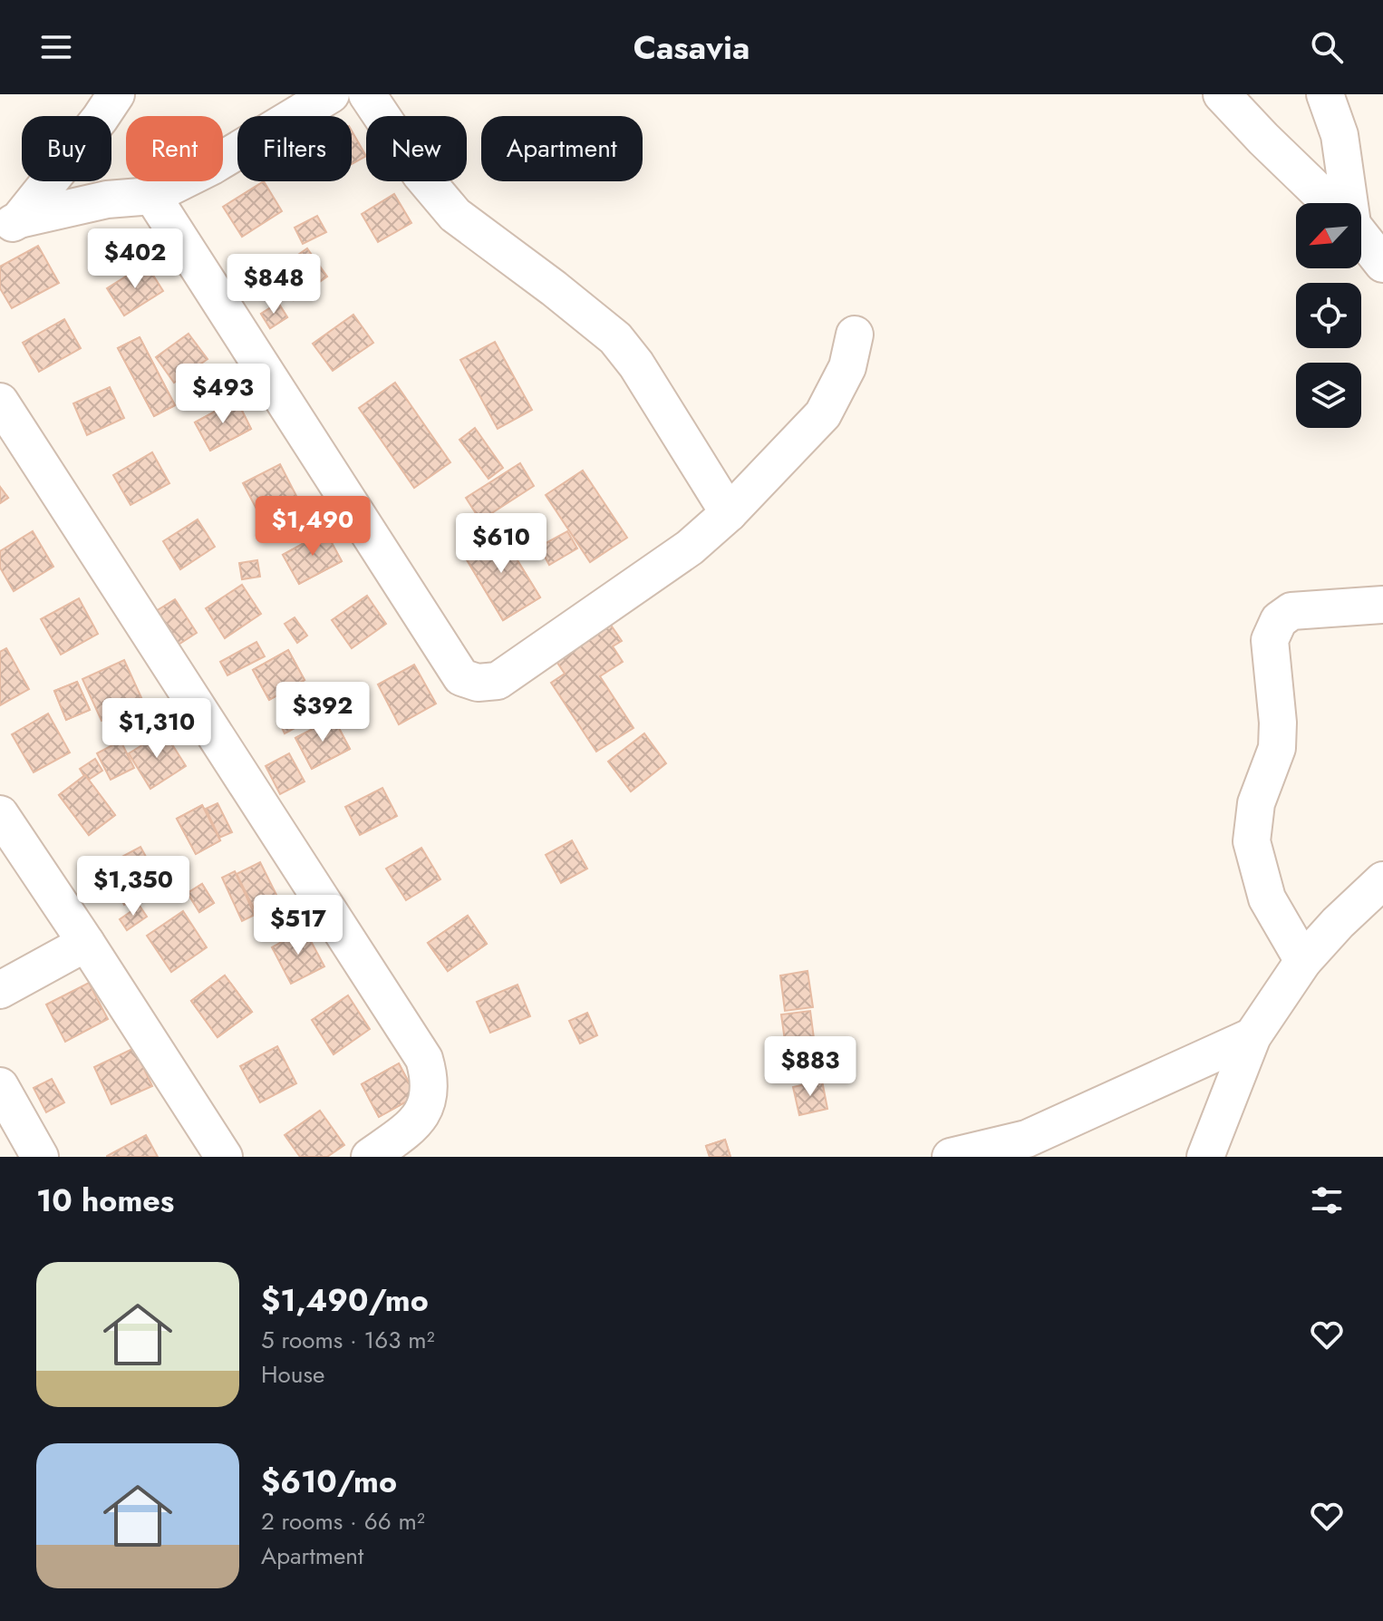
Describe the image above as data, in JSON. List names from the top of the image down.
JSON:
{
  "north": "bottom left",
  "page": {
    "header": "Casavia",
    "chip": [
      "Buy",
      "Rent",
      "Filters",
      "New",
      "Apartment"
    ],
    "price": [
      "$402",
      "$848",
      "$493",
      "$1,490",
      "$610",
      "$392",
      "$1,310",
      "$1,350",
      "$517",
      "$883"
    ],
    "heading": "10 homes",
    "list": [
      {
        "name": "$1,490/mo",
        "note": "5 rooms · 163 m² · House"
      },
      {
        "name": "$610/mo",
        "note": "2 rooms · 66 m² · Apartment"
      }
    ]
  }
}
